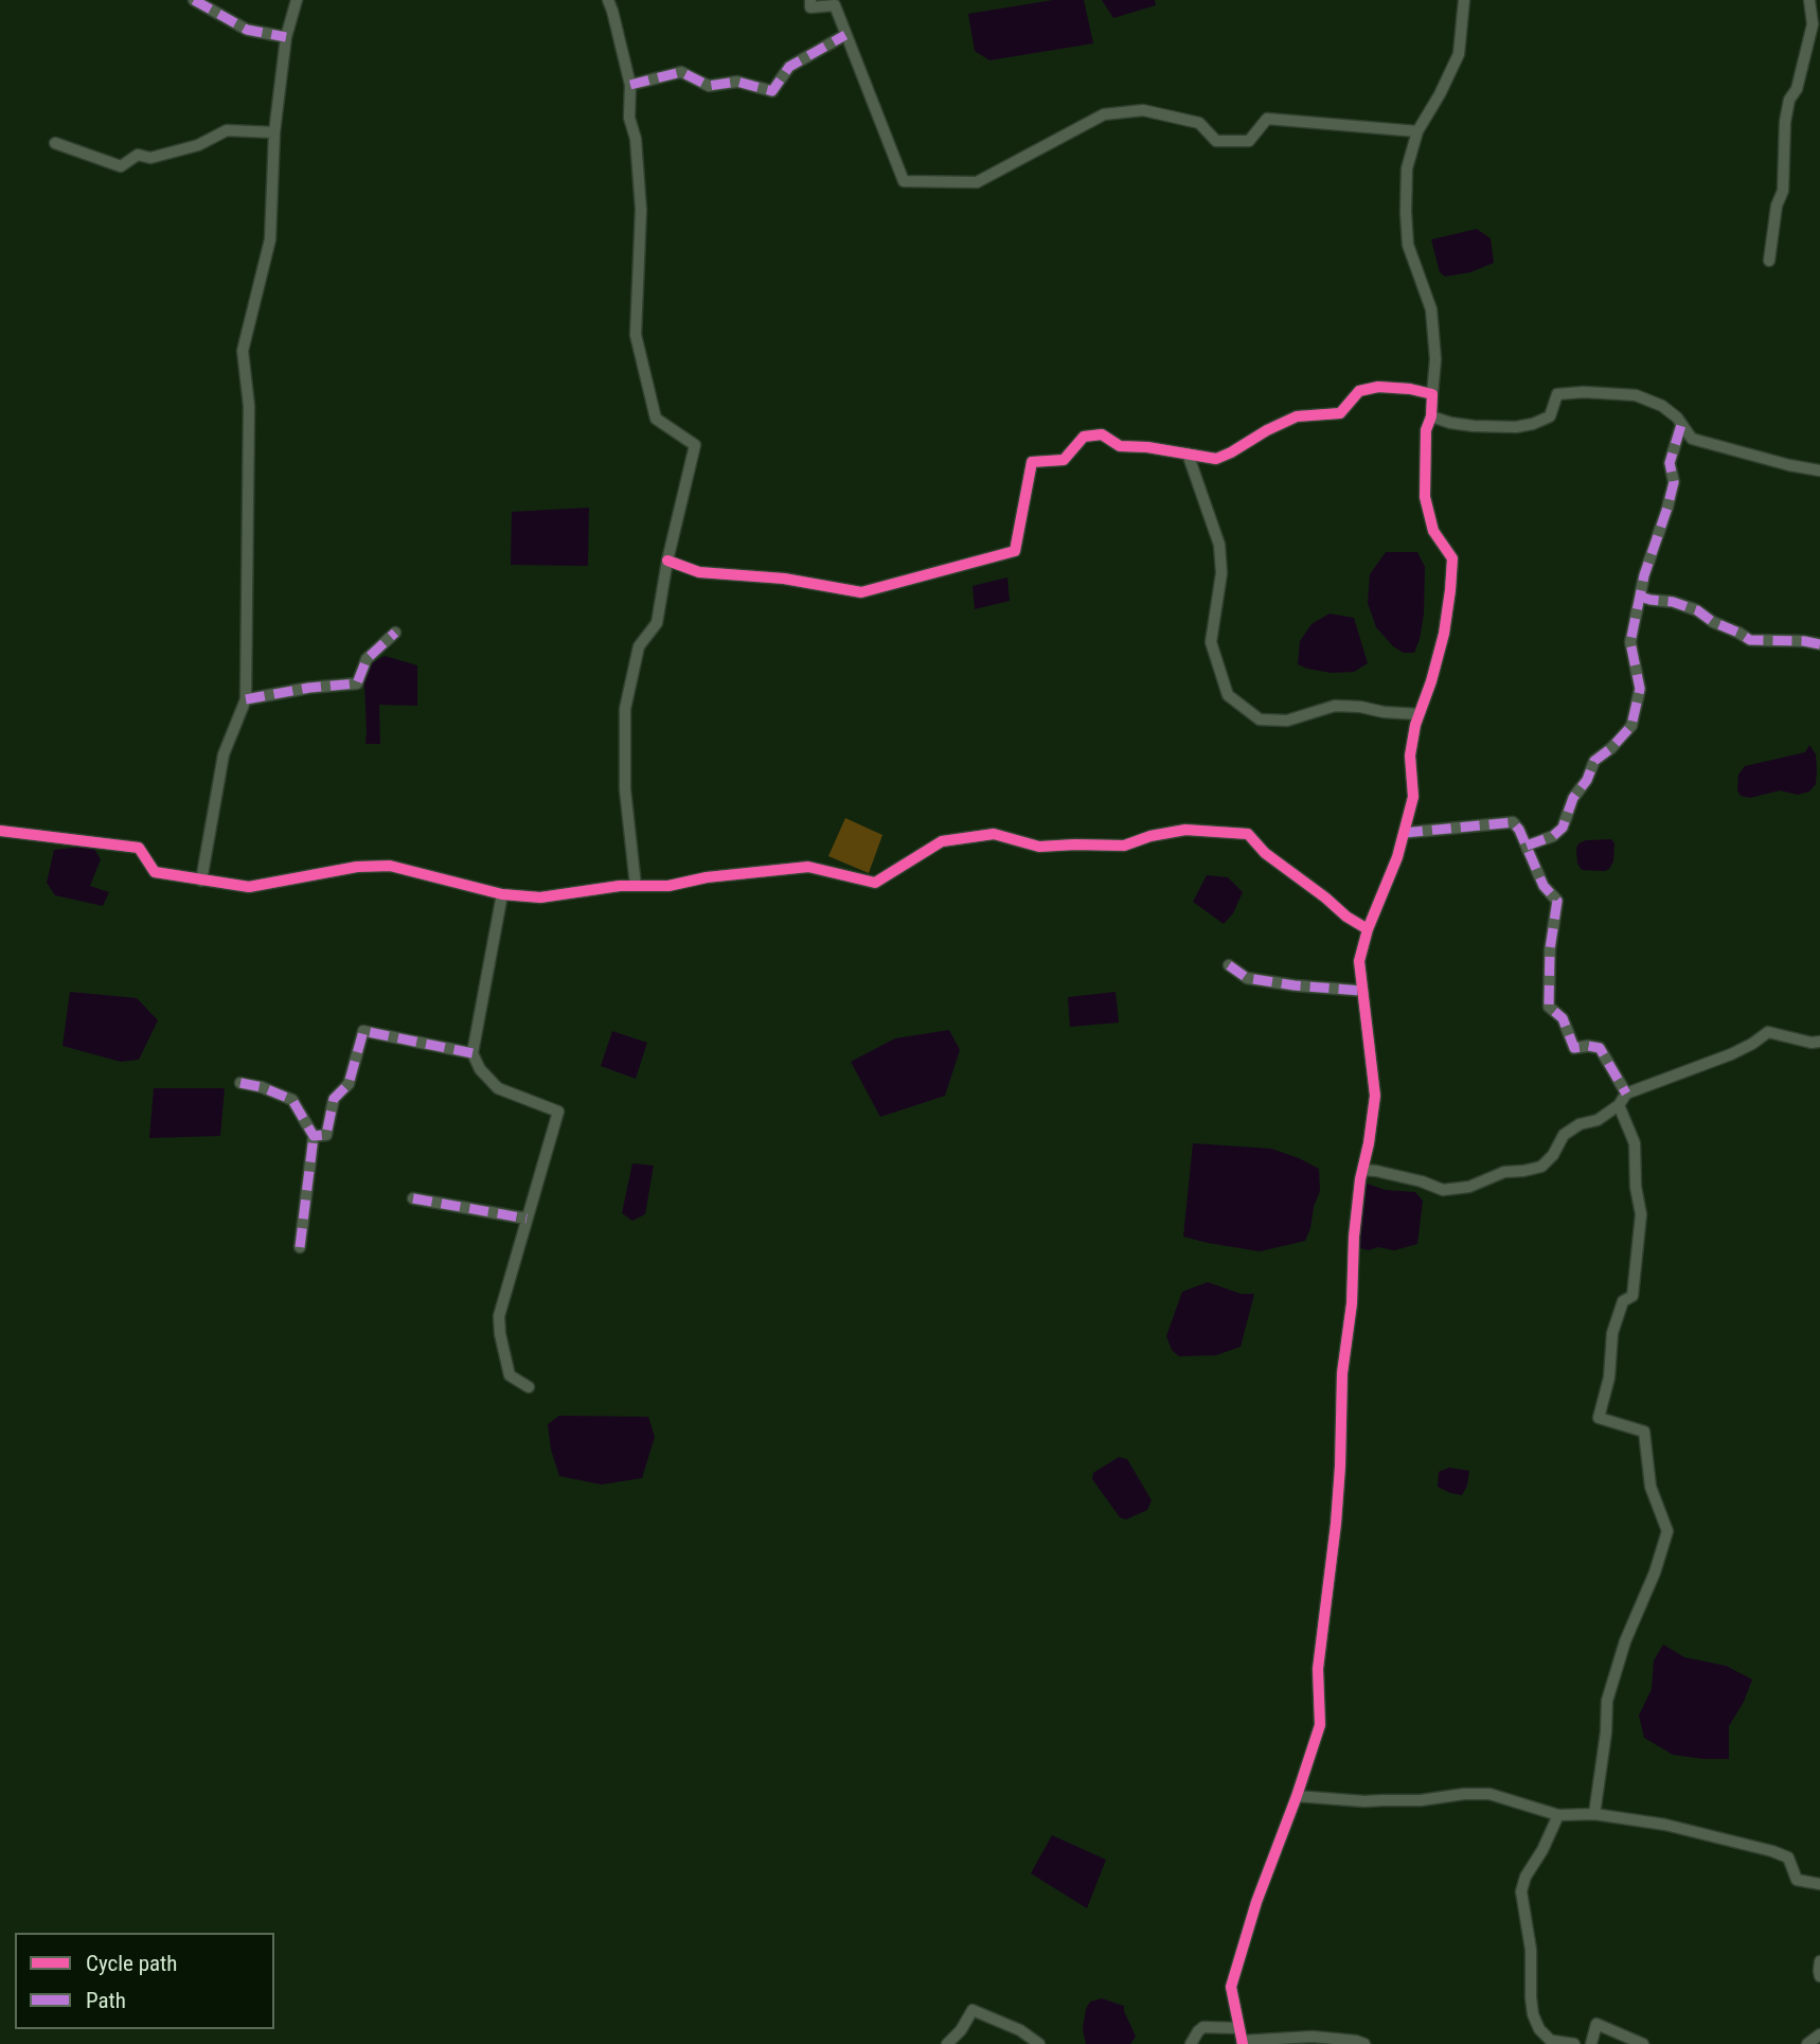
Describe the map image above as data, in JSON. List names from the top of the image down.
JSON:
{
  "legend": ["Cycle path", "Path"]
}
